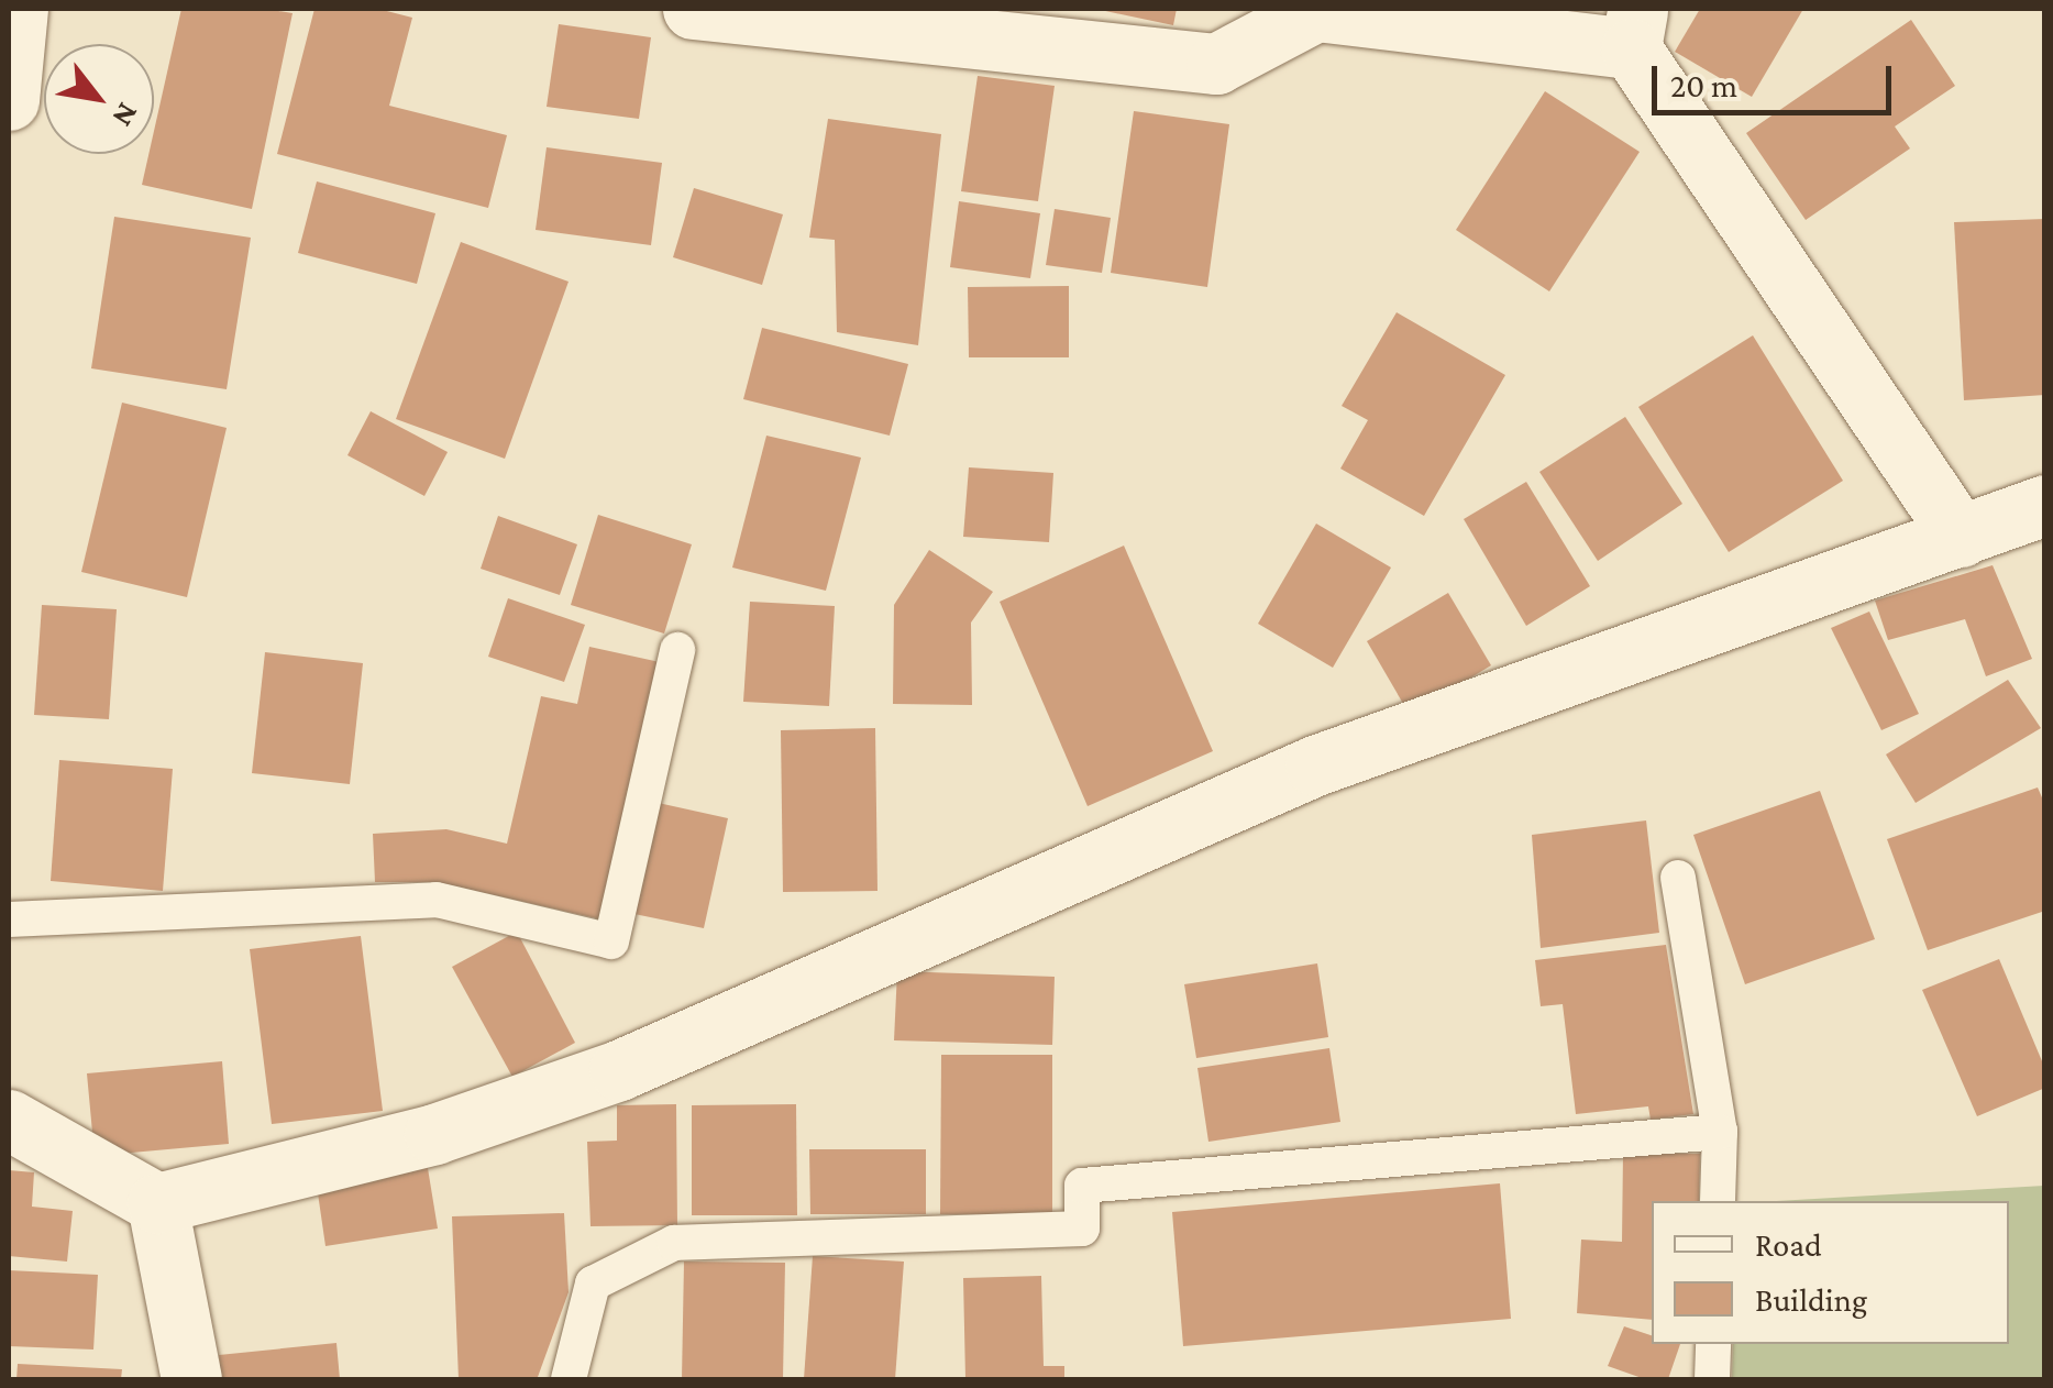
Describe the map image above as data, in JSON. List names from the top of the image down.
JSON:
{
  "legend": ["Road", "Building"],
  "scale_bar": "20 m",
  "north": "bottom right"
}
